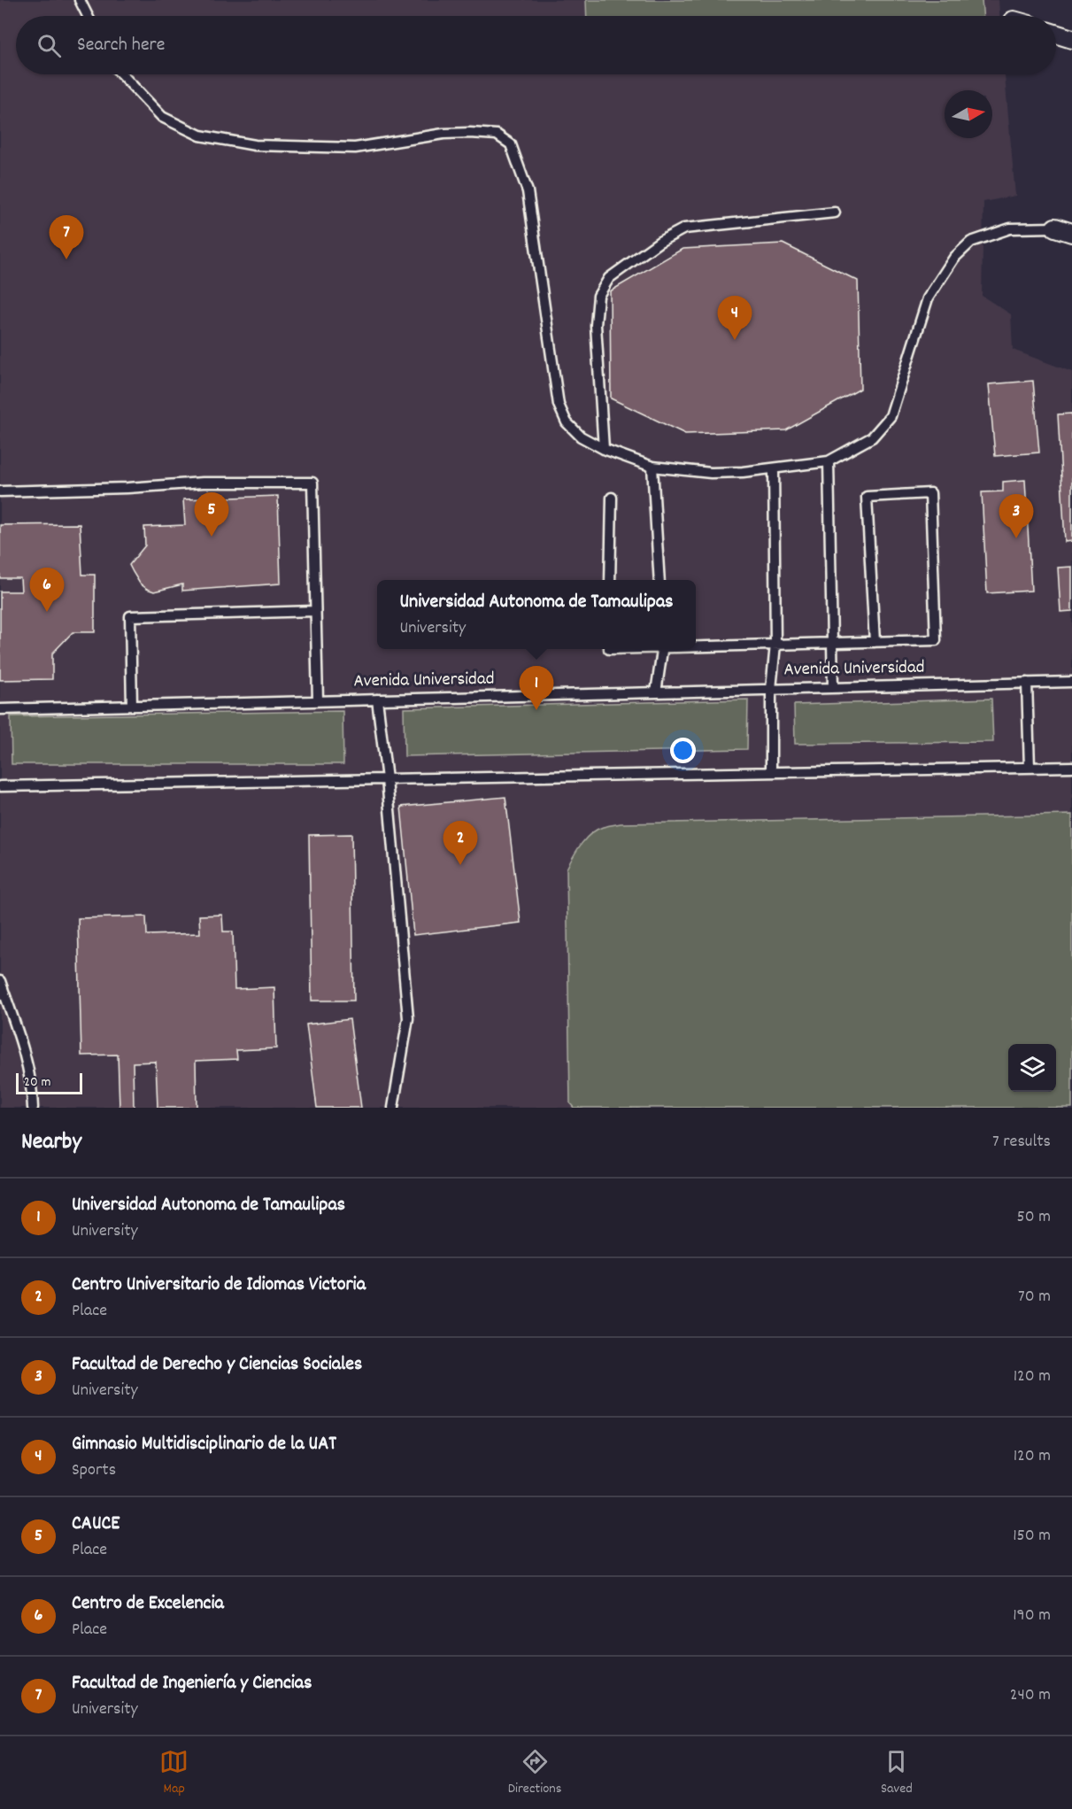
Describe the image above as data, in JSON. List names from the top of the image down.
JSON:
{
  "streets": {
    "lane": ["Avenida Universidad"]
  },
  "scale_bar": "20 m",
  "north": "right",
  "page": {
    "search": "Search here",
    "pins": [
      "7",
      "4",
      "5",
      "3",
      "6",
      "1",
      "2"
    ],
    "popup": ["Universidad Autonoma de Tamaulipas", "University"],
    "scale": "20 m",
    "heading": ["Nearby", "7 results"],
    "list": [
      {
        "mark": "1",
        "name": "Universidad Autonoma de Tamaulipas",
        "note": "University",
        "value": "50 m"
      },
      {
        "mark": "2",
        "name": "Centro Universitario de Idiomas Victoria",
        "note": "Place",
        "value": "70 m"
      },
      {
        "mark": "3",
        "name": "Facultad de Derecho y Ciencias Sociales",
        "note": "University",
        "value": "120 m"
      },
      {
        "mark": "4",
        "name": "Gimnasio Multidisciplinario de la UAT",
        "note": "Sports",
        "value": "120 m"
      },
      {
        "mark": "5",
        "name": "CAUCE",
        "note": "Place",
        "value": "150 m"
      },
      {
        "mark": "6",
        "name": "Centro de Excelencia",
        "note": "Place",
        "value": "190 m"
      },
      {
        "mark": "7",
        "name": "Facultad de Ingeniería y Ciencias",
        "note": "University",
        "value": "240 m"
      }
    ],
    "nav": ["Map", "Directions", "Saved"]
  }
}
